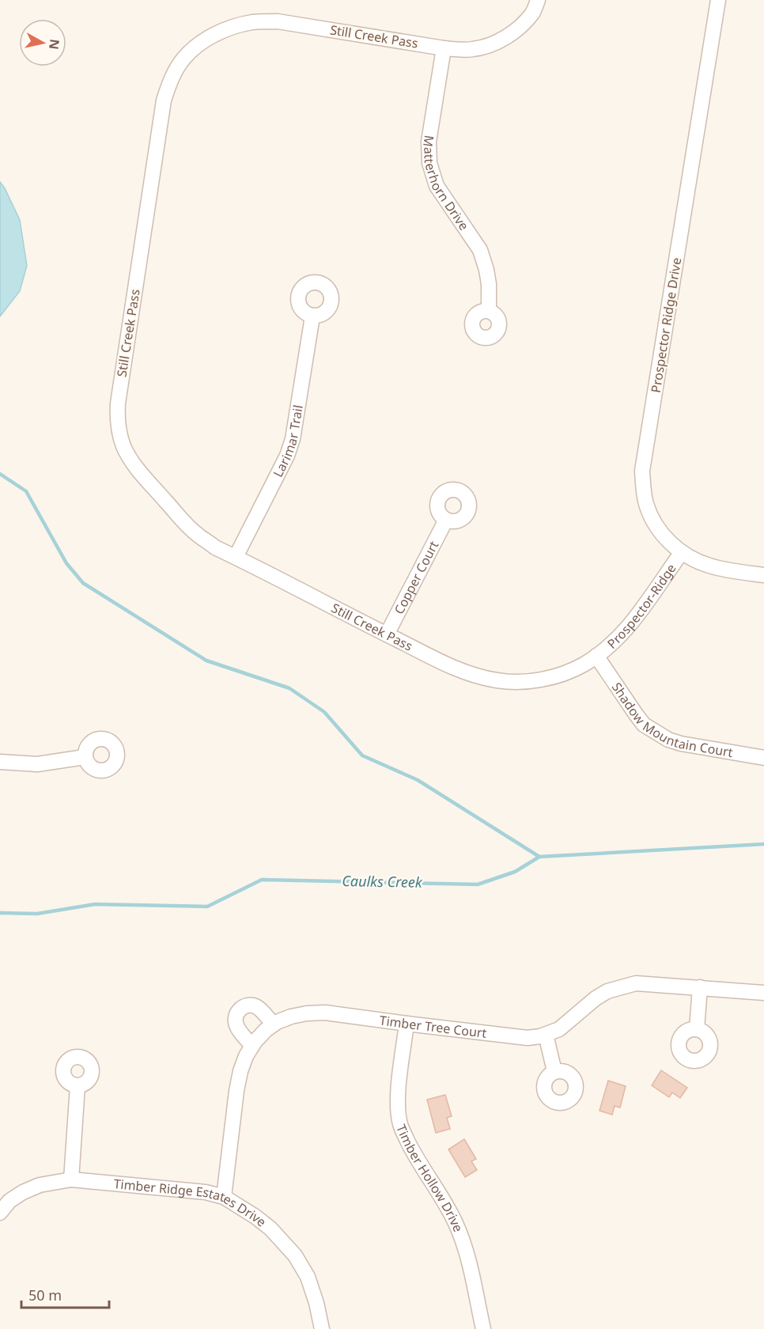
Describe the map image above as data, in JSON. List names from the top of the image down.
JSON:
{
  "streets": {
    "street": [
      "Still Creek Pass",
      "Matterhorn Drive",
      "Prospector Ridge Drive",
      "Larimar Trail",
      "Copper Court",
      "Prospector-Ridge",
      "Shadow Mountain Court",
      "Timber Tree Court",
      "Timber Hollow Drive",
      "Timber Ridge Estates Drive"
    ]
  },
  "crossings": [
    ["Still Creek Pass", "Matterhorn Drive"],
    ["Still Creek Pass", "Larimar Trail"],
    ["Still Creek Pass", "Copper Court"],
    ["Still Creek Pass", "Prospector-Ridge"],
    ["Still Creek Pass", "Shadow Mountain Court"],
    ["Prospector Ridge Drive", "Prospector-Ridge"],
    ["Prospector-Ridge", "Shadow Mountain Court"],
    ["Timber Tree Court", "Timber Hollow Drive"],
    ["Timber Tree Court", "Timber Ridge Estates Drive"]
  ],
  "water": ["Caulks Creek"],
  "scale_bar": "50 m",
  "north": "right"
}
